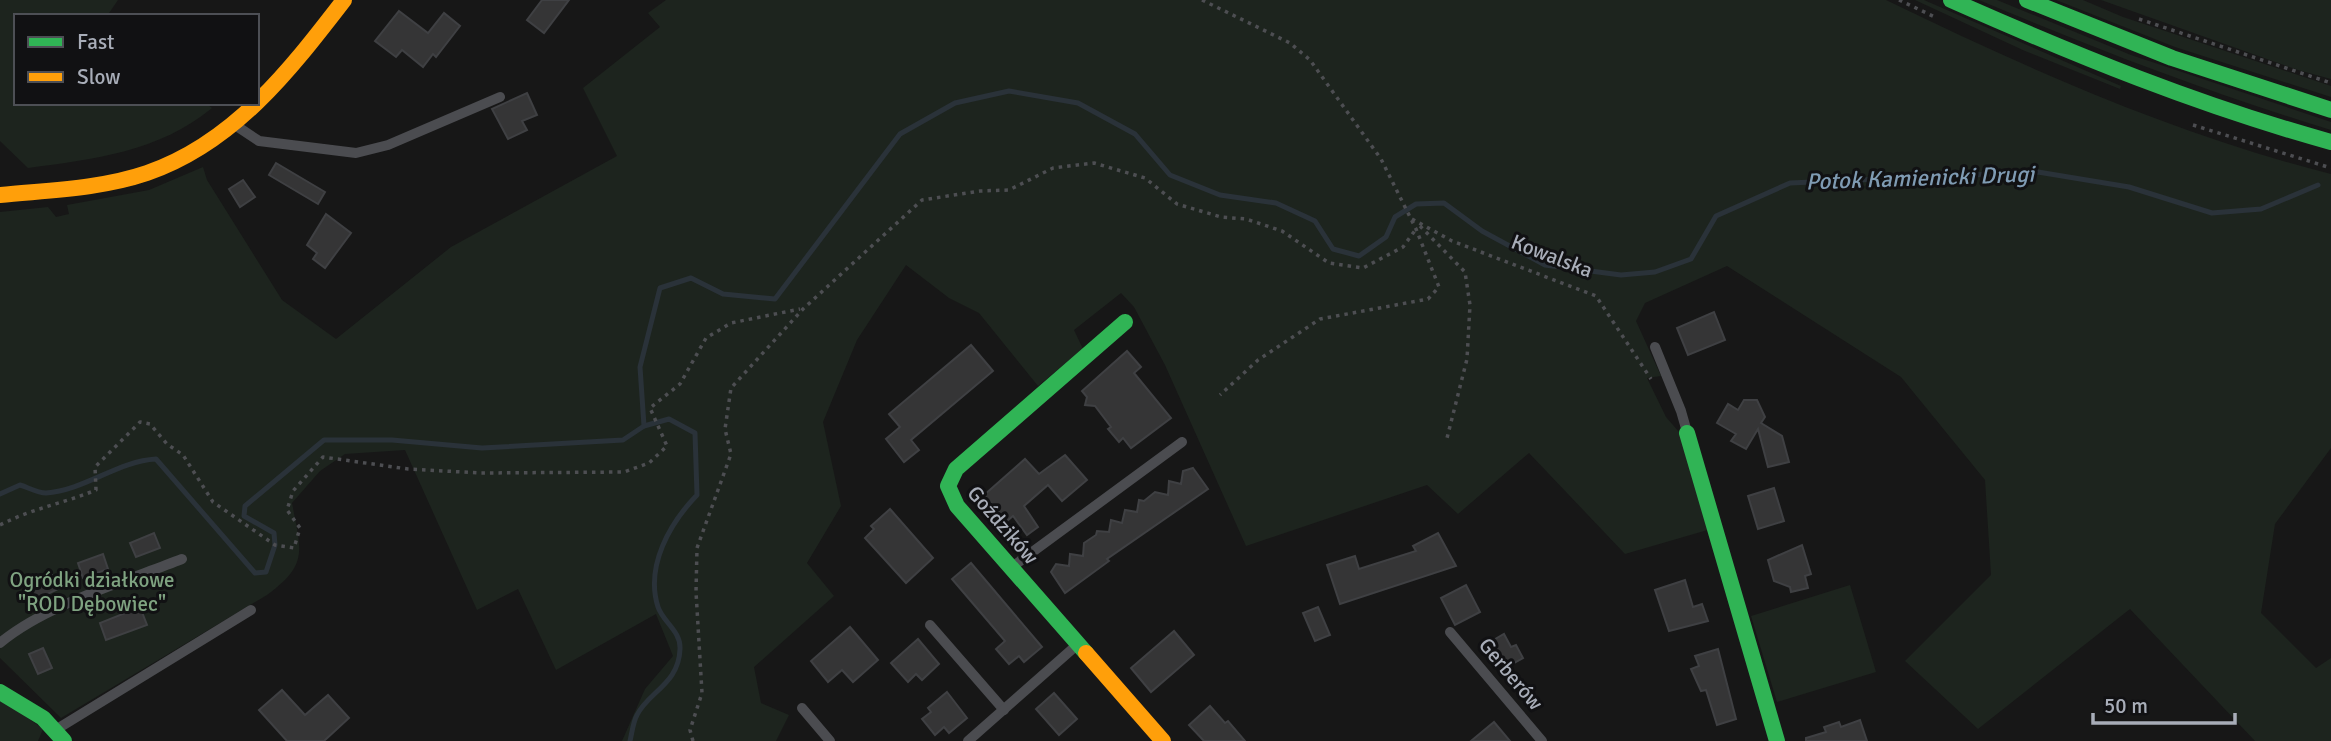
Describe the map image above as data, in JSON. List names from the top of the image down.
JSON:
{
  "streets": {
    "street": ["Goździków"],
    "lane": ["Gerberów"],
    "path": ["Kowalska"]
  },
  "water": ["Potok Kamienicki Drugi"],
  "parks": ["Ogródki działkowe \"ROD Dębowiec\""],
  "legend": ["Fast", "Slow"],
  "scale_bar": "50 m"
}
